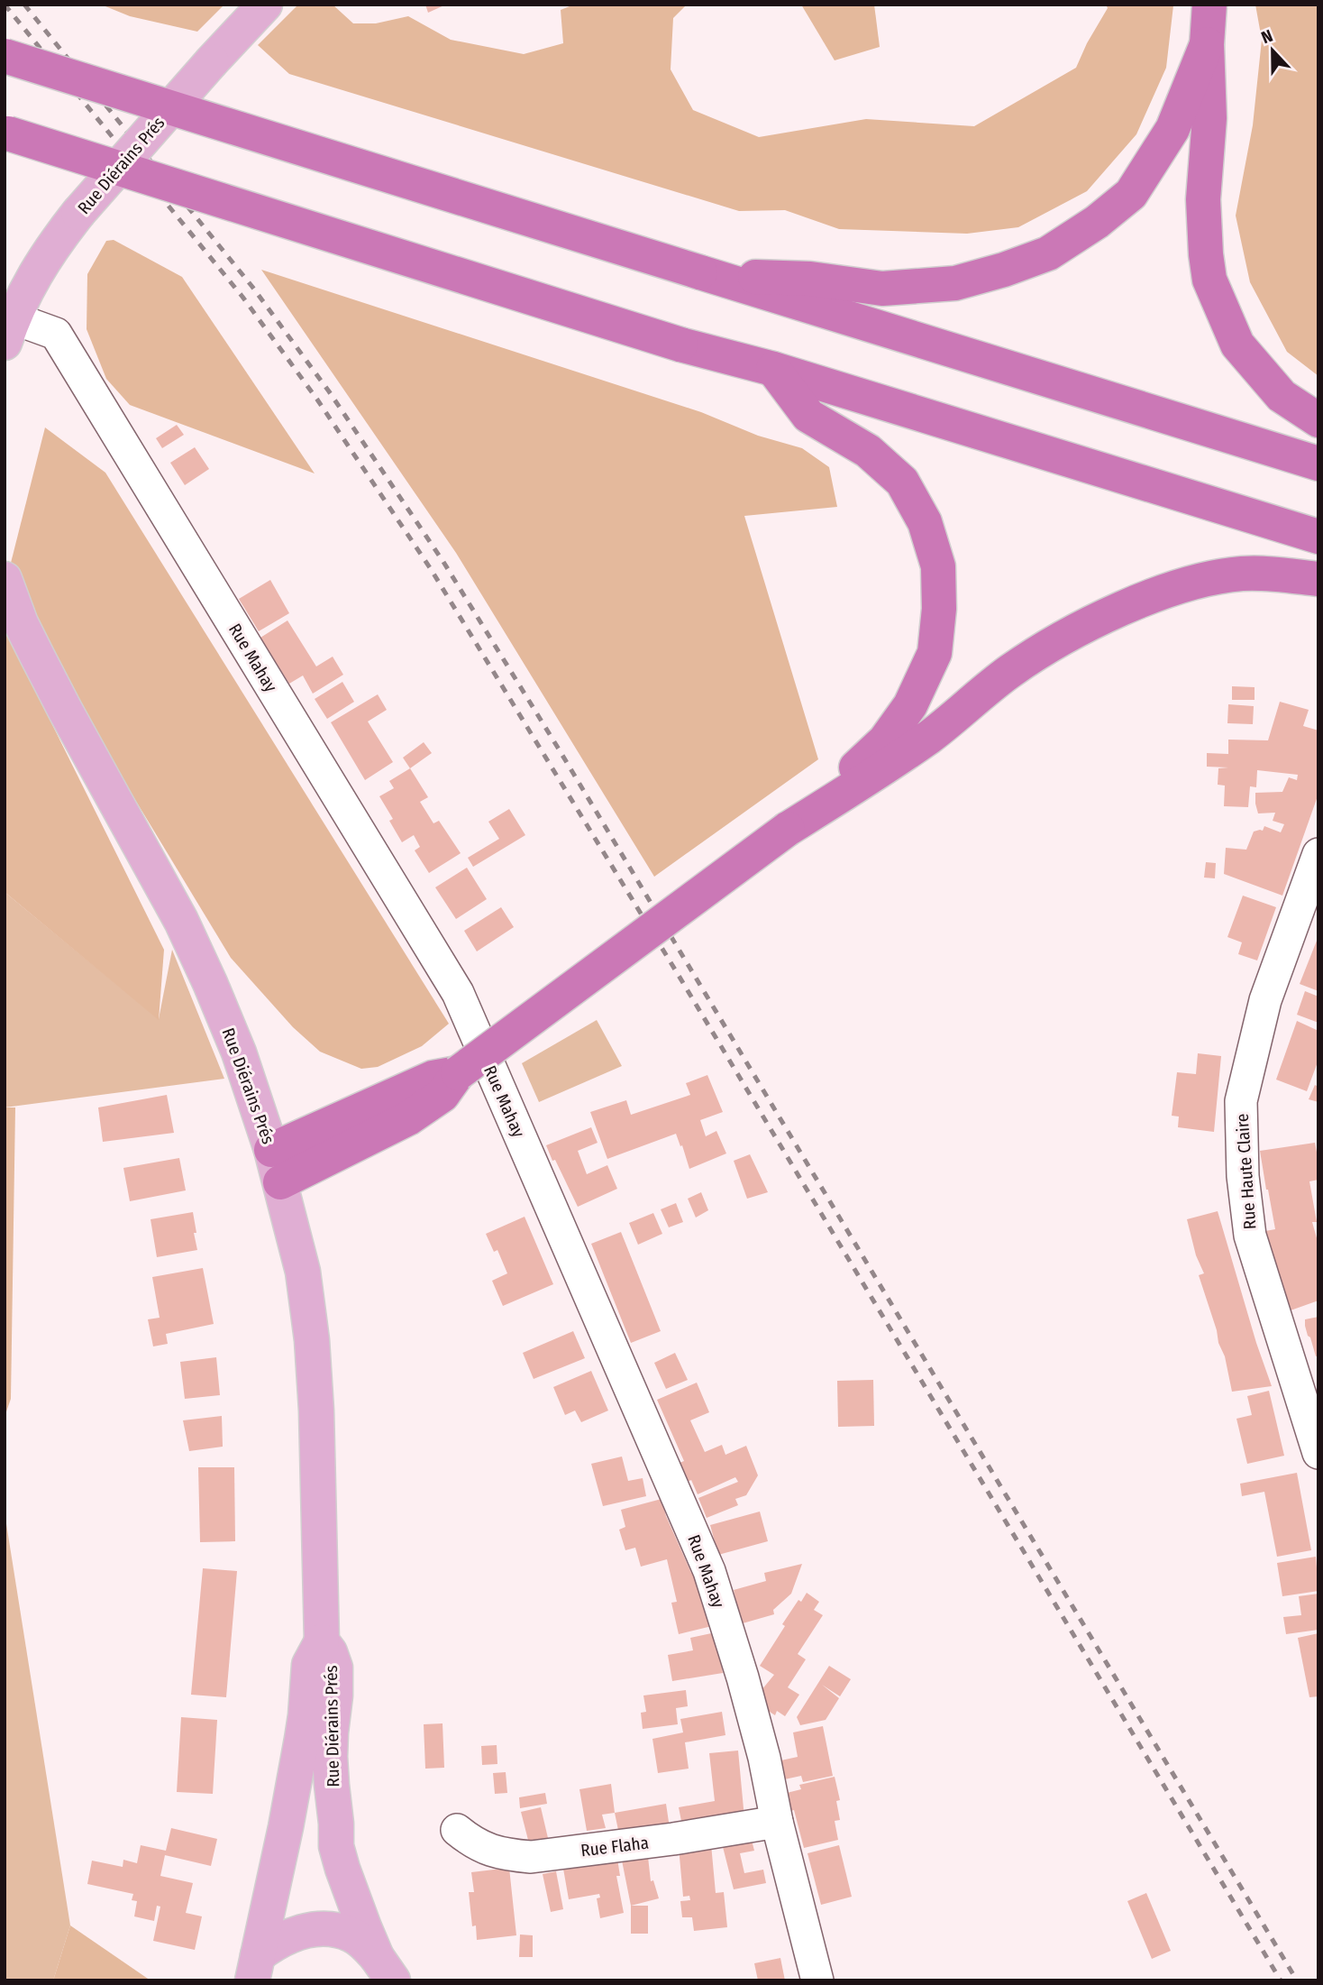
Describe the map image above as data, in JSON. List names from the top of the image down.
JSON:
{
  "streets": {
    "main road": ["Rue Diérains Prés"],
    "street": ["Rue Mahay", "Rue Haute Claire", "Rue Flaha"]
  },
  "crossings": [
    ["Rue Diérains Prés", "Rue Mahay"],
    ["Rue Mahay", "Rue Flaha"]
  ],
  "north": "top"
}
